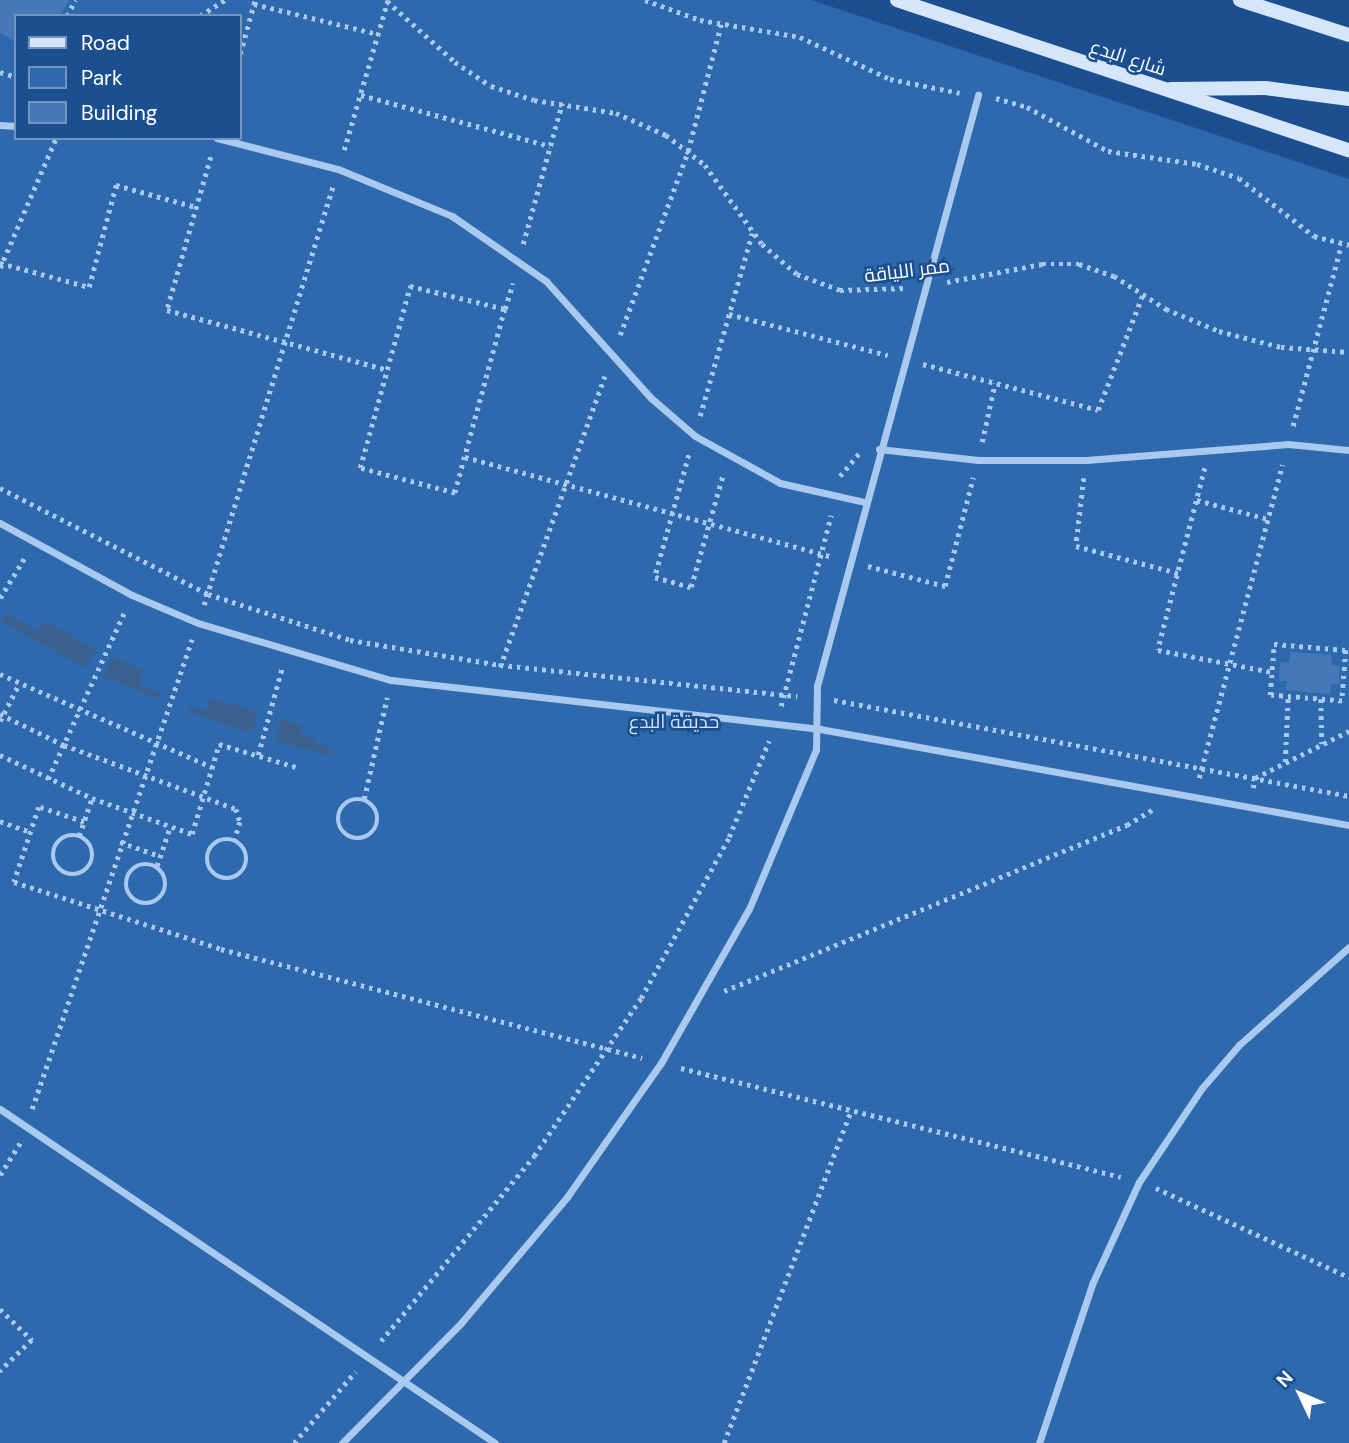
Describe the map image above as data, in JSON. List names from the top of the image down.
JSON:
{
  "streets": {
    "main road": ["شارع البدع"],
    "path": ["ممر اللياقة"]
  },
  "parks": ["حديقة البدع"],
  "legend": ["Road", "Park", "Building"],
  "north": "top left"
}
